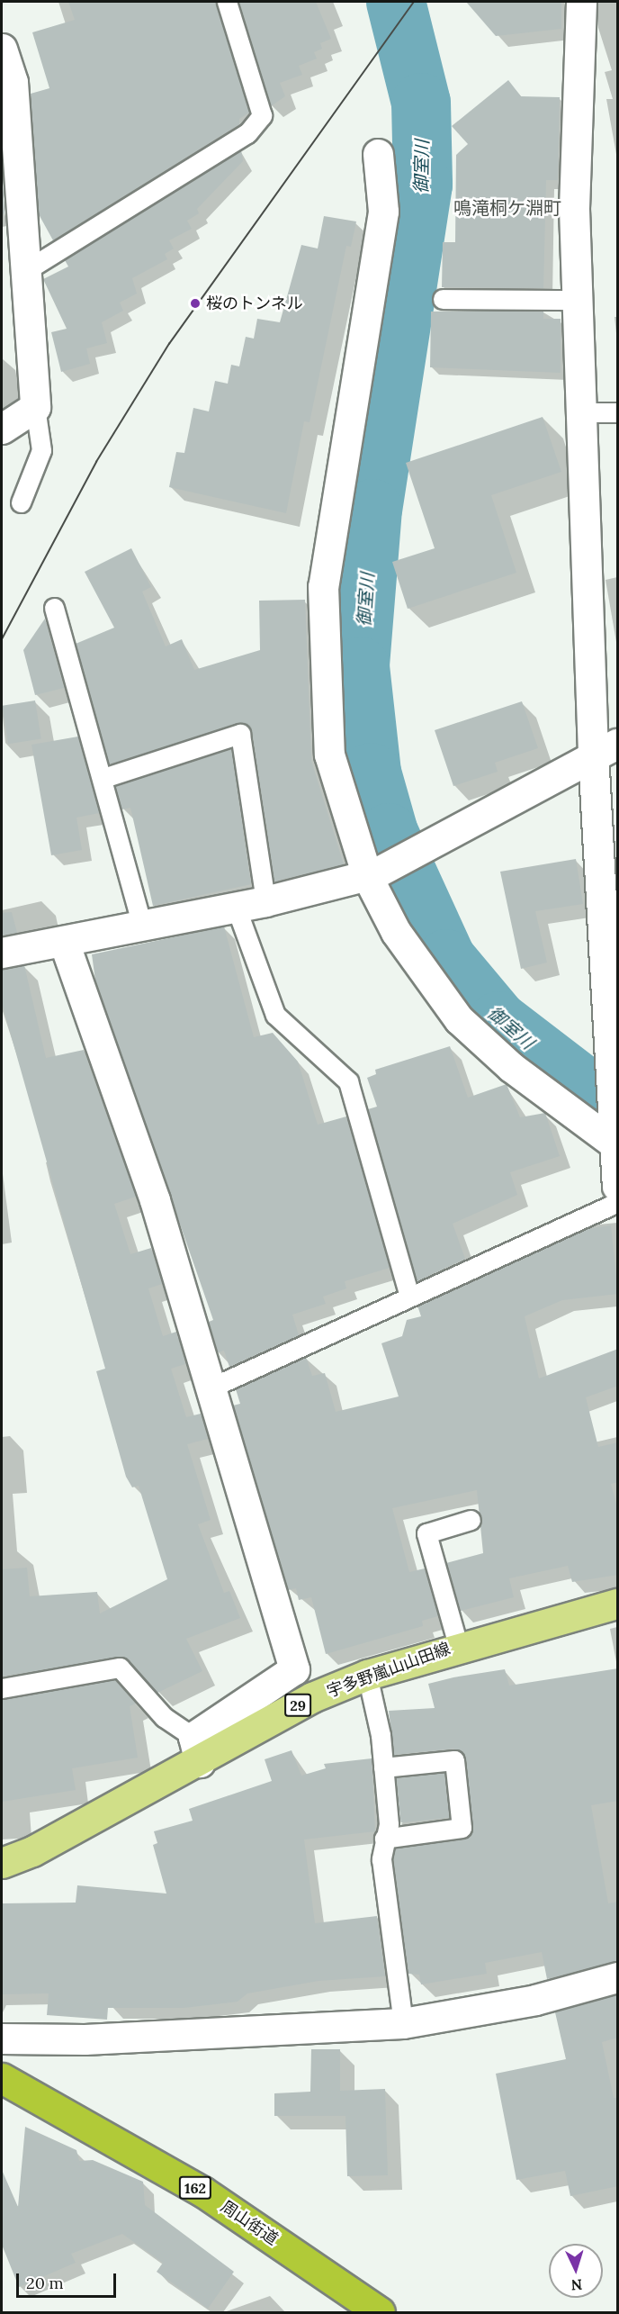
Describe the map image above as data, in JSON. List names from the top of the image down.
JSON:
{
  "streets": {
    "highway": ["162", "周山街道"],
    "main road": ["宇多野嵐山山田線", "29"]
  },
  "districts": ["鳴滝桐ケ淵町"],
  "water": ["御室川"],
  "places": ["桜のトンネル"],
  "scale_bar": "20 m",
  "north": "bottom"
}
